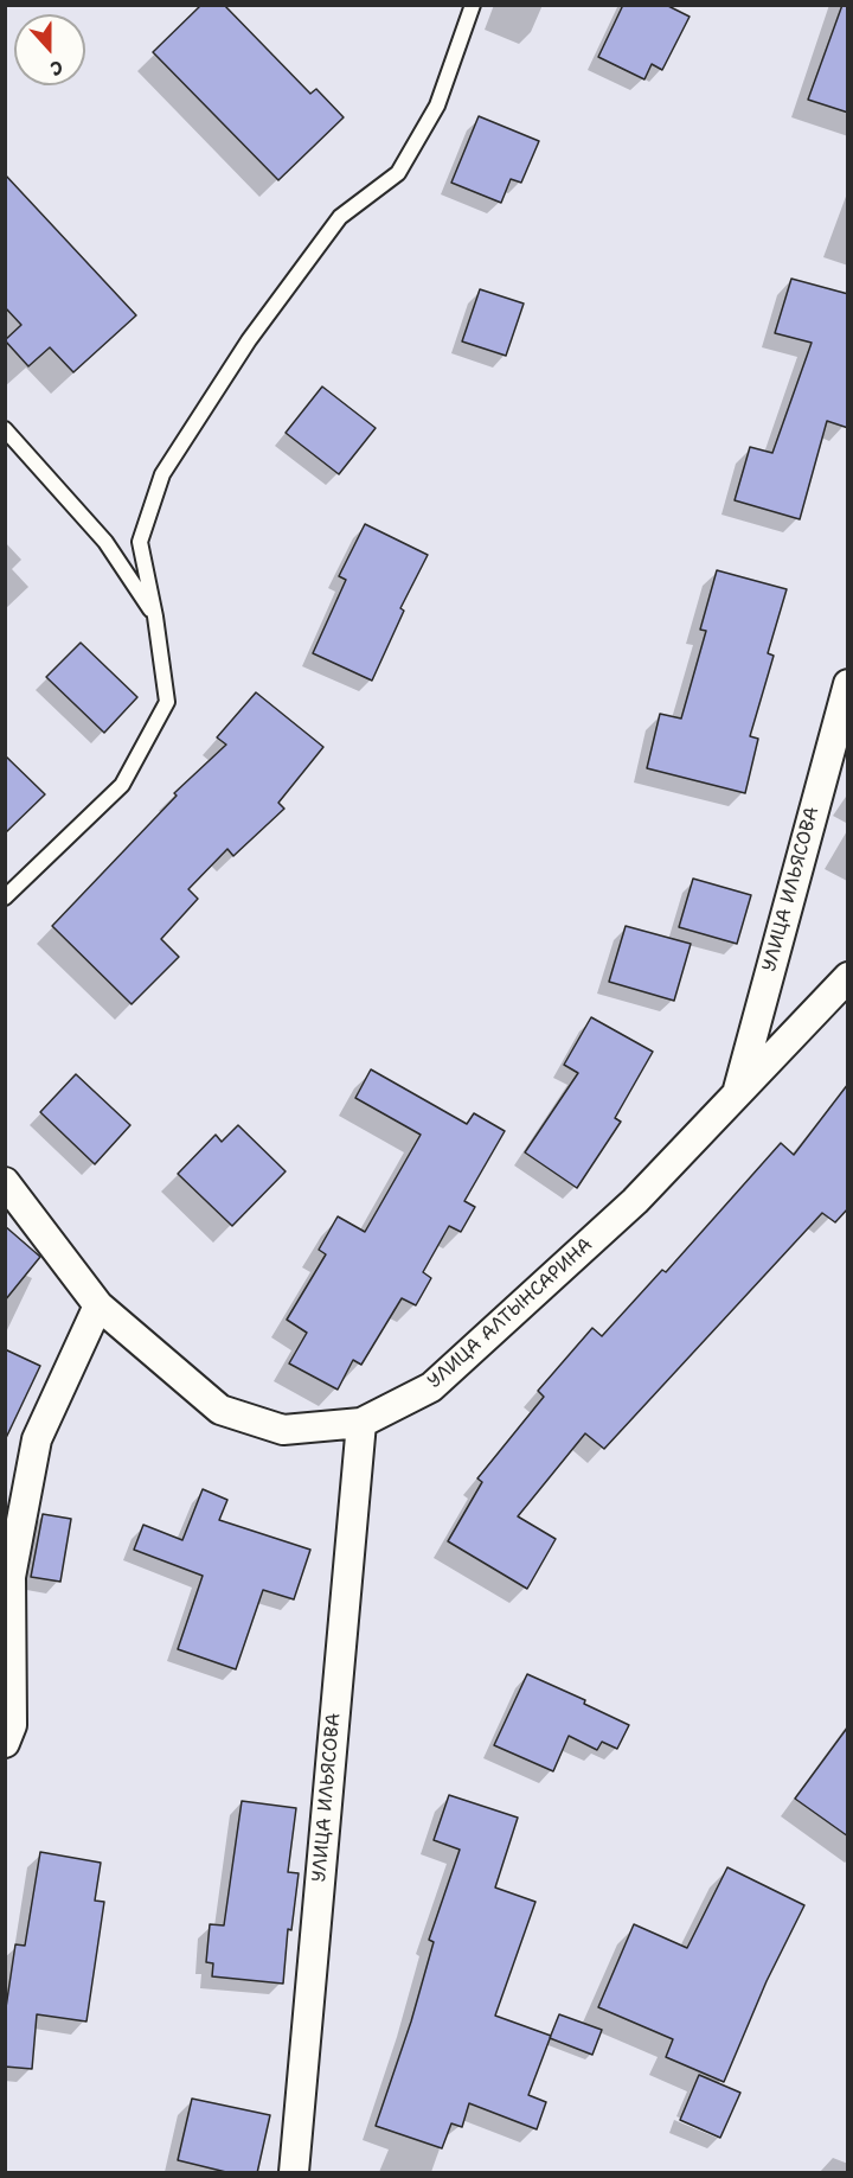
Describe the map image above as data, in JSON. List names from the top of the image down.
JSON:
{
  "streets": {
    "street": ["УЛИЦА ИЛЬЯСОВА", "УЛИЦА АЛТЫНСАРИНА"]
  },
  "crossings": [
    ["УЛИЦА ИЛЬЯСОВА", "УЛИЦА АЛТЫНСАРИНА"]
  ],
  "north": "bottom"
}
